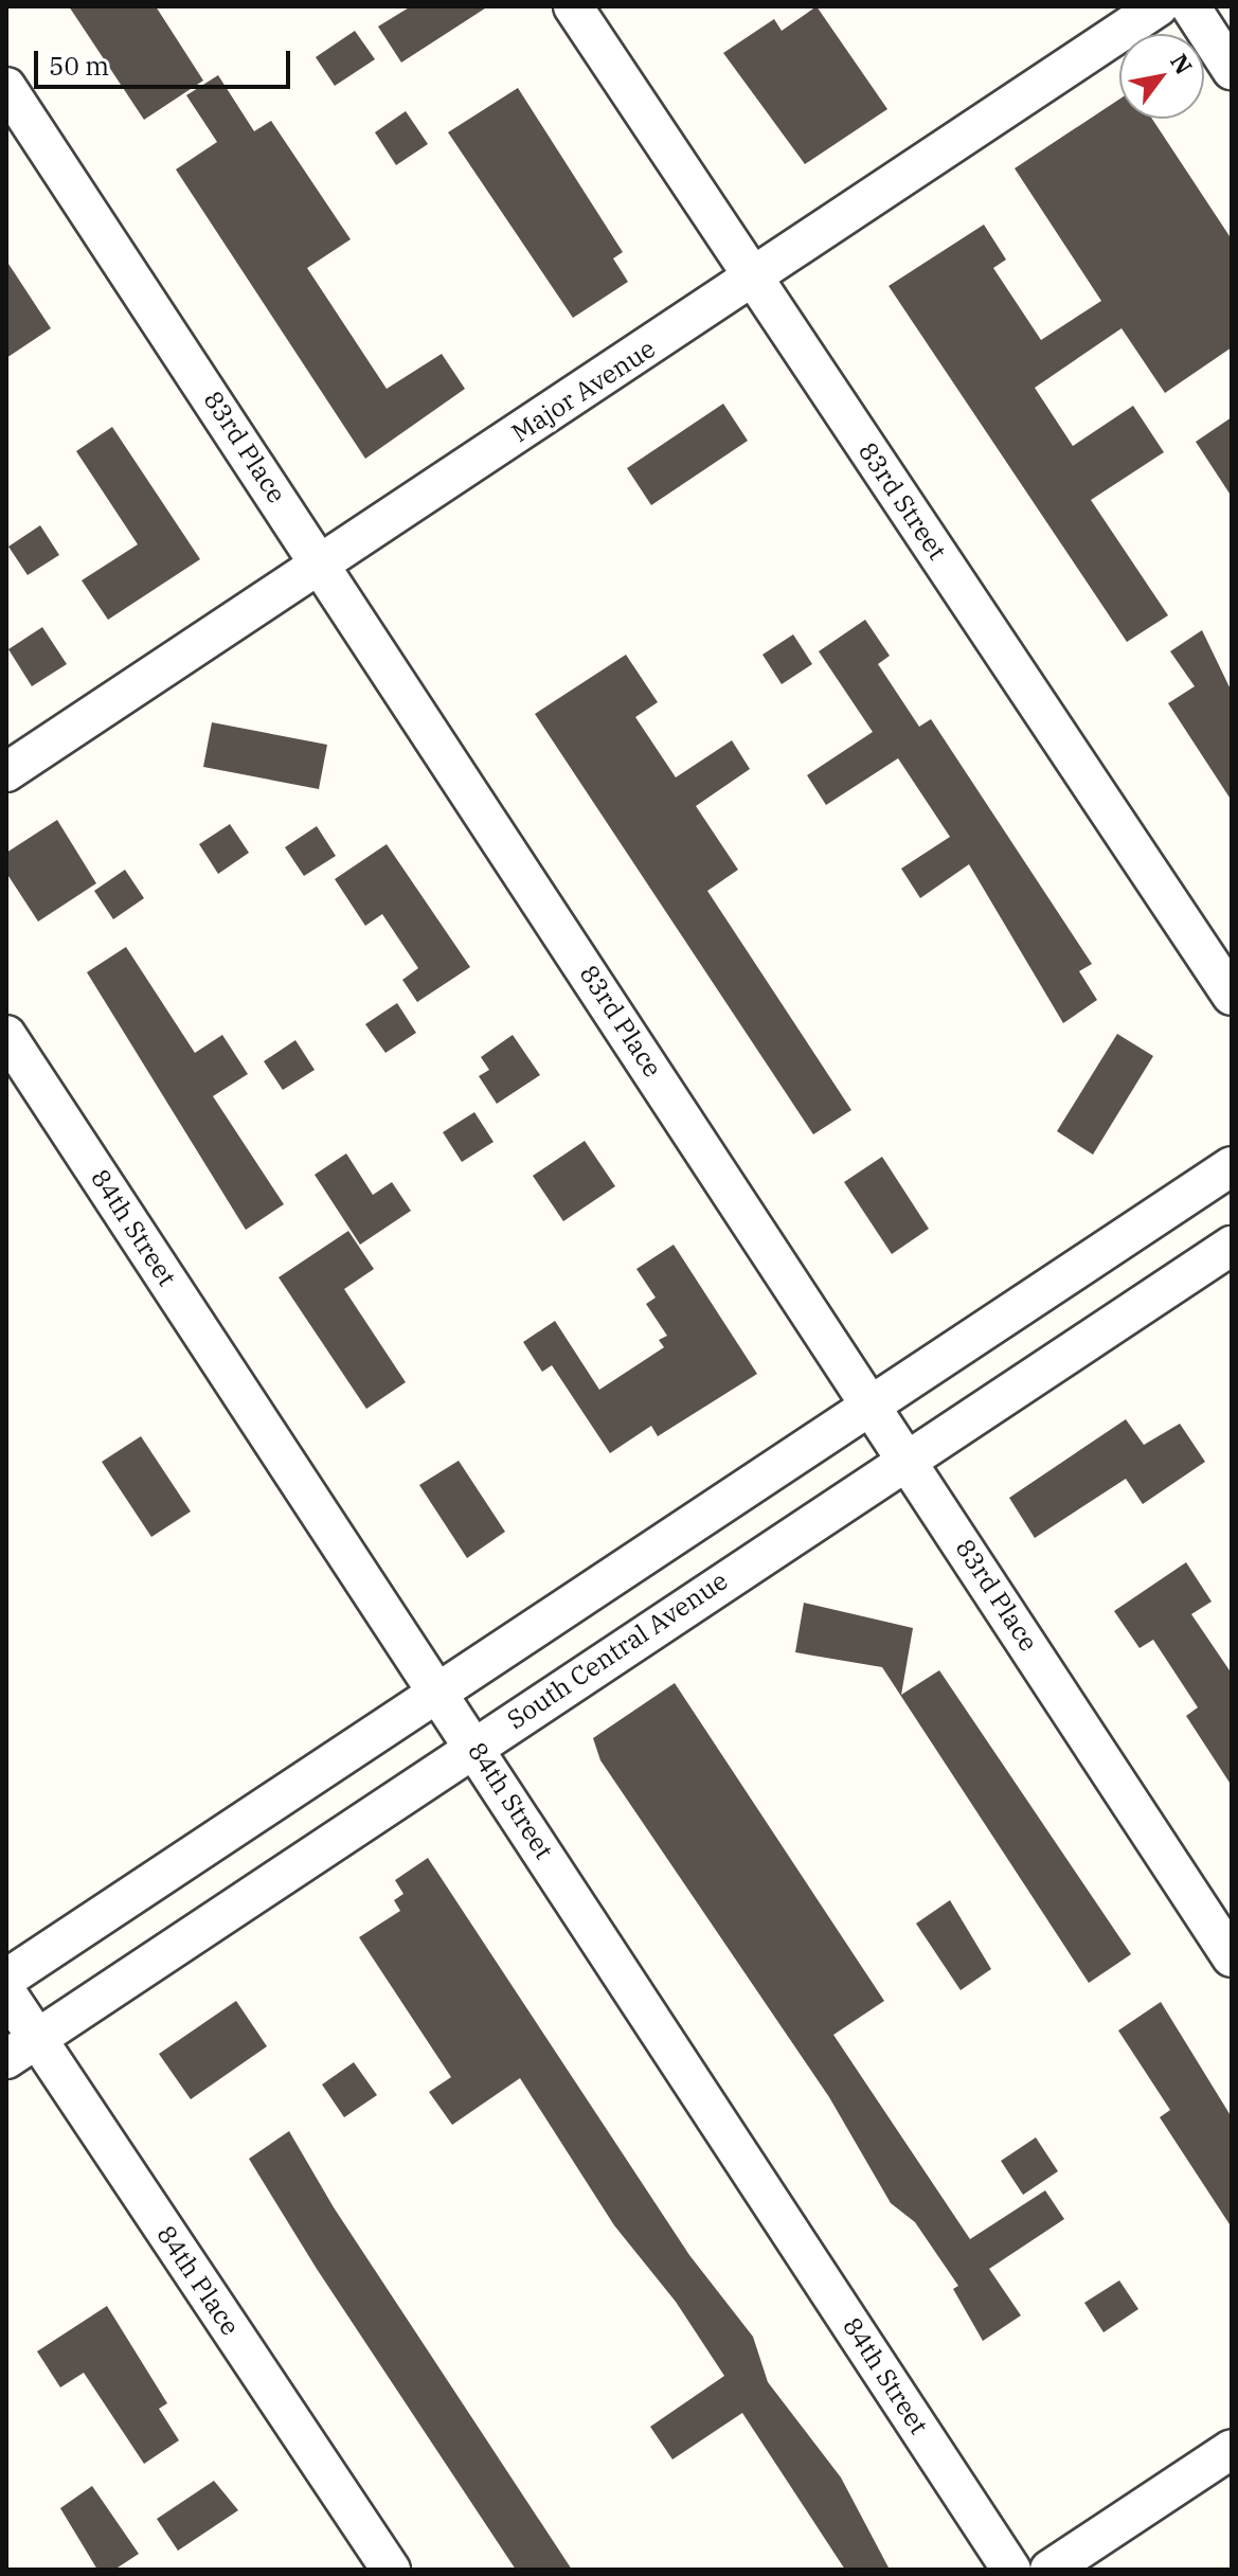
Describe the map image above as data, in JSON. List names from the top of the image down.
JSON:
{
  "streets": {
    "street": [
      "Major Avenue",
      "83rd Place",
      "83rd Street",
      "84th Street",
      "South Central Avenue",
      "84th Place"
    ]
  },
  "crossings": [
    ["Major Avenue", "83rd Place"],
    ["Major Avenue", "83rd Street"],
    ["83rd Place", "South Central Avenue"],
    ["84th Street", "South Central Avenue"],
    ["South Central Avenue", "84th Place"]
  ],
  "scale_bar": "50 m",
  "north": "top right"
}
